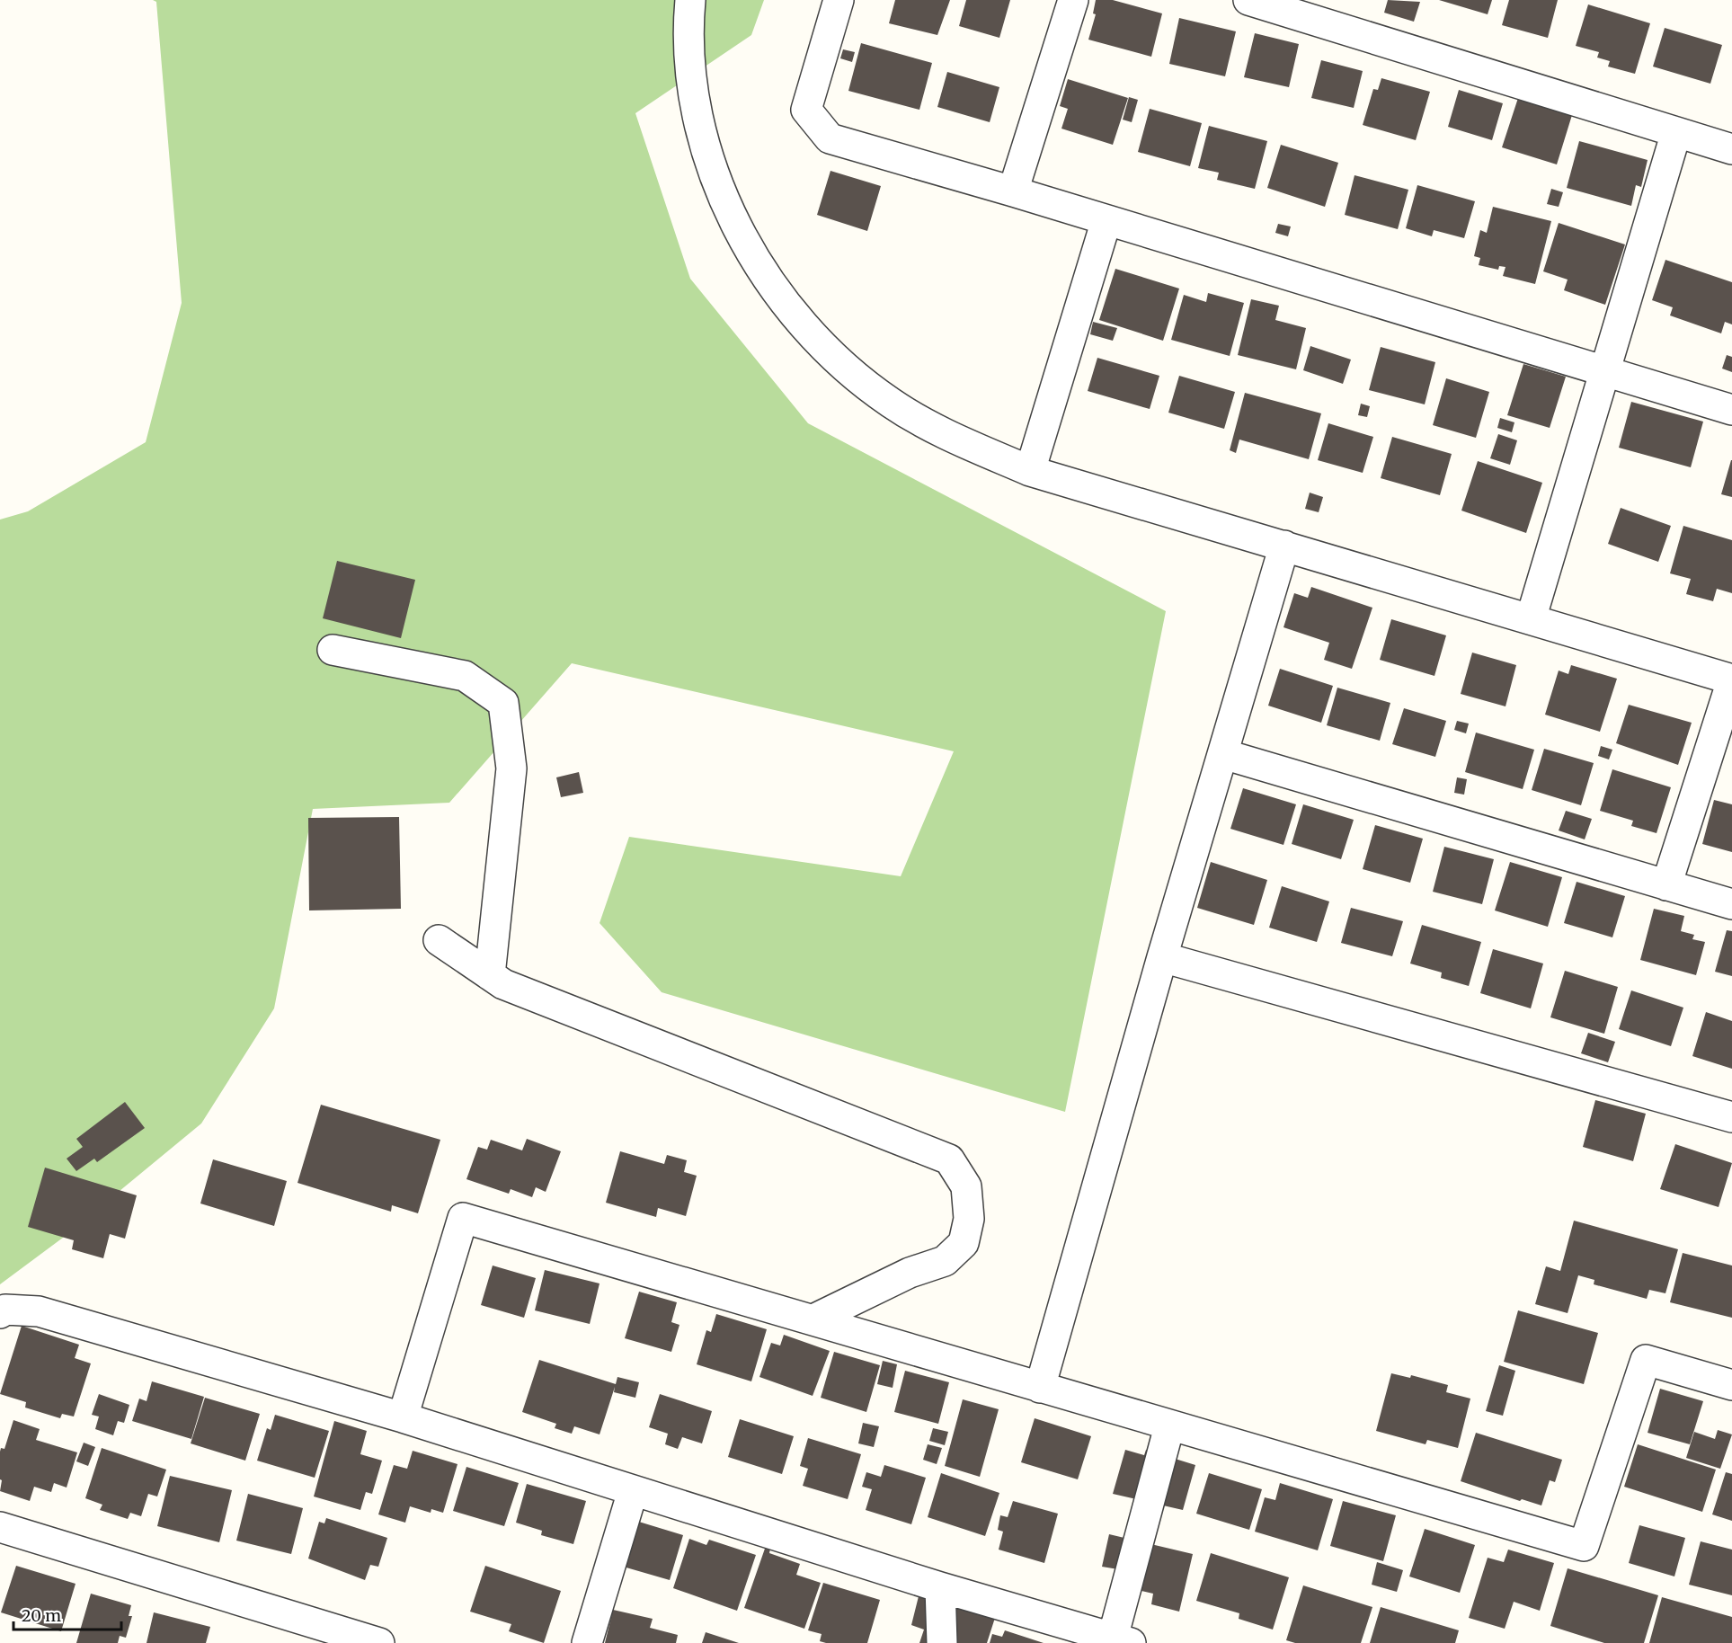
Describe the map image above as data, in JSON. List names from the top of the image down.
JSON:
{
  "scale_bar": "20 m"
}
